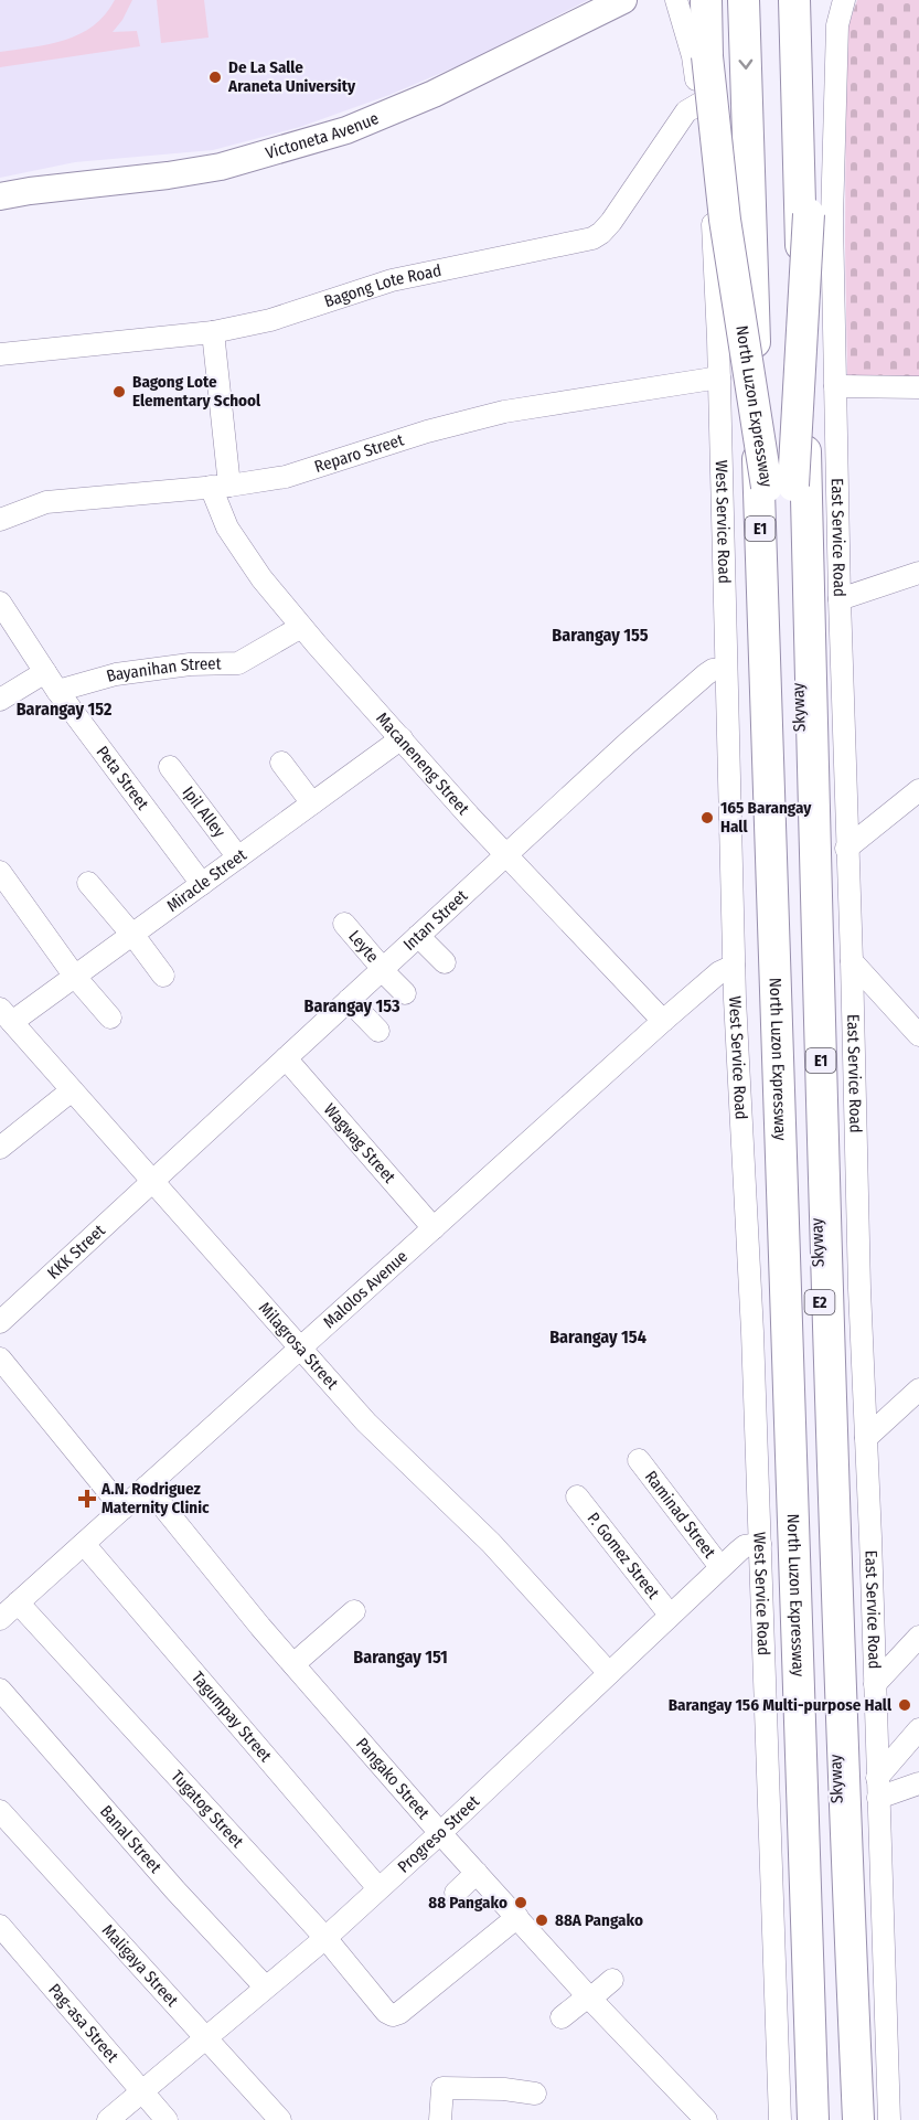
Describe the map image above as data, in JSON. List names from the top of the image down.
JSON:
{
  "streets": {
    "highway": [
      "North Luzon Expressway",
      "E1",
      "Skyway",
      "E2"
    ],
    "main road": ["Victoneta Avenue"],
    "street": [
      "Bagong Lote Road",
      "Reparo Street",
      "West Service Road",
      "East Service Road",
      "Bayanihan Street",
      "Macaneneng Street",
      "Peta Street",
      "Ipil Alley",
      "Miracle Street",
      "Intan Street",
      "Leyte",
      "Wagwag Street",
      "KKK Street",
      "Malolos Avenue",
      "Milagrosa Street",
      "Raminad Street",
      "P. Gomez Street",
      "Tagumpay Street",
      "Pangako Street",
      "Tugatog Street",
      "Progreso Street",
      "Banal Street",
      "Maligaya Street",
      "Pag-asa Street"
    ]
  },
  "crossings": [
    ["Bagong Lote Road", "West Service Road"],
    ["Bagong Lote Road", "Macaneneng Street"],
    ["Reparo Street", "West Service Road"],
    ["Reparo Street", "Macaneneng Street"],
    ["West Service Road", "Intan Street"],
    ["West Service Road", "Malolos Avenue"],
    ["West Service Road", "Progreso Street"],
    ["Bayanihan Street", "Macaneneng Street"],
    ["Bayanihan Street", "Peta Street"],
    ["Macaneneng Street", "Miracle Street"],
    ["Macaneneng Street", "Intan Street"],
    ["Macaneneng Street", "Malolos Avenue"],
    ["Peta Street", "Miracle Street"],
    ["Ipil Alley", "Miracle Street"],
    ["Miracle Street", "Milagrosa Street"],
    ["Intan Street", "Leyte"],
    ["Intan Street", "Wagwag Street"],
    ["Intan Street", "KKK Street"],
    ["Intan Street", "Milagrosa Street"],
    ["Wagwag Street", "Malolos Avenue"],
    ["KKK Street", "Milagrosa Street"],
    ["Malolos Avenue", "Milagrosa Street"],
    ["Malolos Avenue", "Tagumpay Street"],
    ["Malolos Avenue", "Pangako Street"],
    ["Malolos Avenue", "Tugatog Street"],
    ["Milagrosa Street", "Progreso Street"],
    ["Raminad Street", "Progreso Street"],
    ["P. Gomez Street", "Progreso Street"],
    ["Tagumpay Street", "Progreso Street"],
    ["Pangako Street", "Tugatog Street"],
    ["Pangako Street", "Progreso Street"],
    ["Tugatog Street", "Progreso Street"],
    ["Progreso Street", "Banal Street"],
    ["Progreso Street", "Maligaya Street"],
    ["Progreso Street", "Pag-asa Street"]
  ],
  "districts": [
    "Barangay 155",
    "Barangay 152",
    "Barangay 153",
    "Barangay 154",
    "Barangay 151"
  ],
  "places": {
    "other": [
      "De La Salle Araneta University",
      "Bagong Lote Elementary School",
      "165 Barangay Hall",
      "Barangay 156 Multi-purpose Hall",
      "88 Pangako",
      "88A Pangako"
    ],
    "health": ["A.N. Rodriguez Maternity Clinic"]
  }
}
